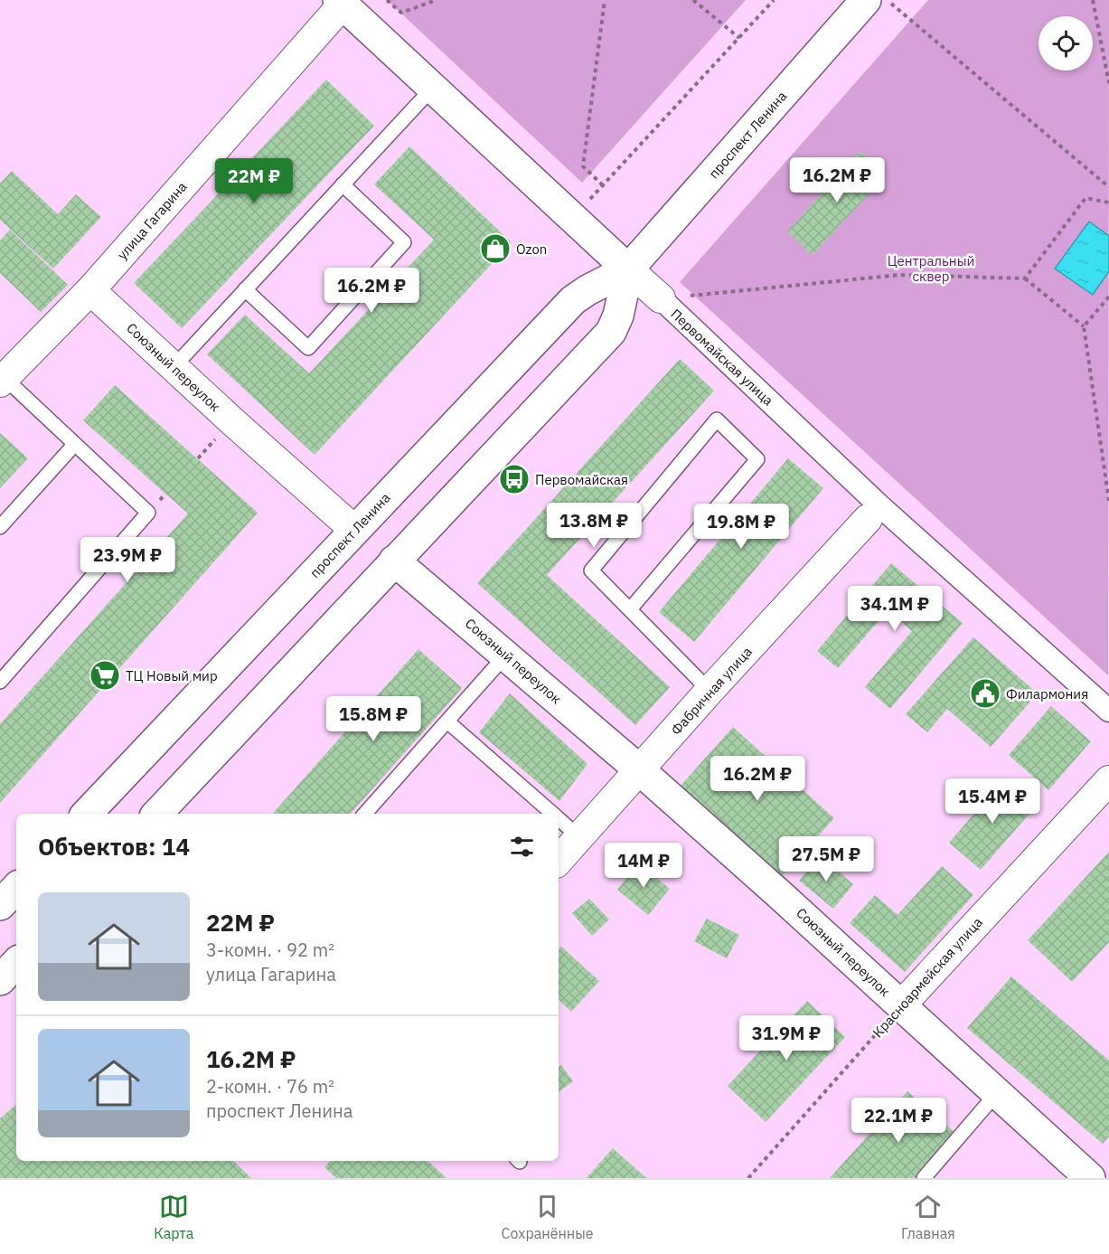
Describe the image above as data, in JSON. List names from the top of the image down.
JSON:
{
  "streets": {
    "main road": ["проспект Ленина", "Первомайская улица", "Союзный переулок"],
    "street": ["улица Гагарина", "Фабричная улица", "Красноармейская улица"]
  },
  "crossings": [
    ["проспект Ленина", "Первомайская улица"],
    ["проспект Ленина", "Союзный переулок"],
    ["улица Гагарина", "Первомайская улица"],
    ["улица Гагарина", "Союзный переулок"],
    ["Союзный переулок", "Фабричная улица"],
    ["Союзный переулок", "Красноармейская улица"]
  ],
  "parks": ["Центральный сквер"],
  "places": {
    "shop": ["Ozon"],
    "bus stop": ["Первомайская"],
    "supermarket": ["ТЦ Новый мир"],
    "public building": ["Филармония"]
  },
  "page": {
    "price": [
      "16.2M ₽",
      "22M ₽",
      "16.2M ₽",
      "13.8M ₽",
      "19.8M ₽",
      "23.9M ₽",
      "34.1M ₽",
      "15.8M ₽",
      "16.2M ₽",
      "15.4M ₽",
      "27.5M ₽",
      "14M ₽",
      "31.9M ₽",
      "22.1M ₽"
    ],
    "heading": "Объектов: 14",
    "list": [
      {
        "name": "22M ₽",
        "note": "3-комн. · 92 m² · улица Гагарина"
      },
      {
        "name": "16.2M ₽",
        "note": "2-комн. · 76 m² · проспект Ленина"
      }
    ],
    "tabs": ["Карта", "Сохранённые", "Главная"]
  }
}
